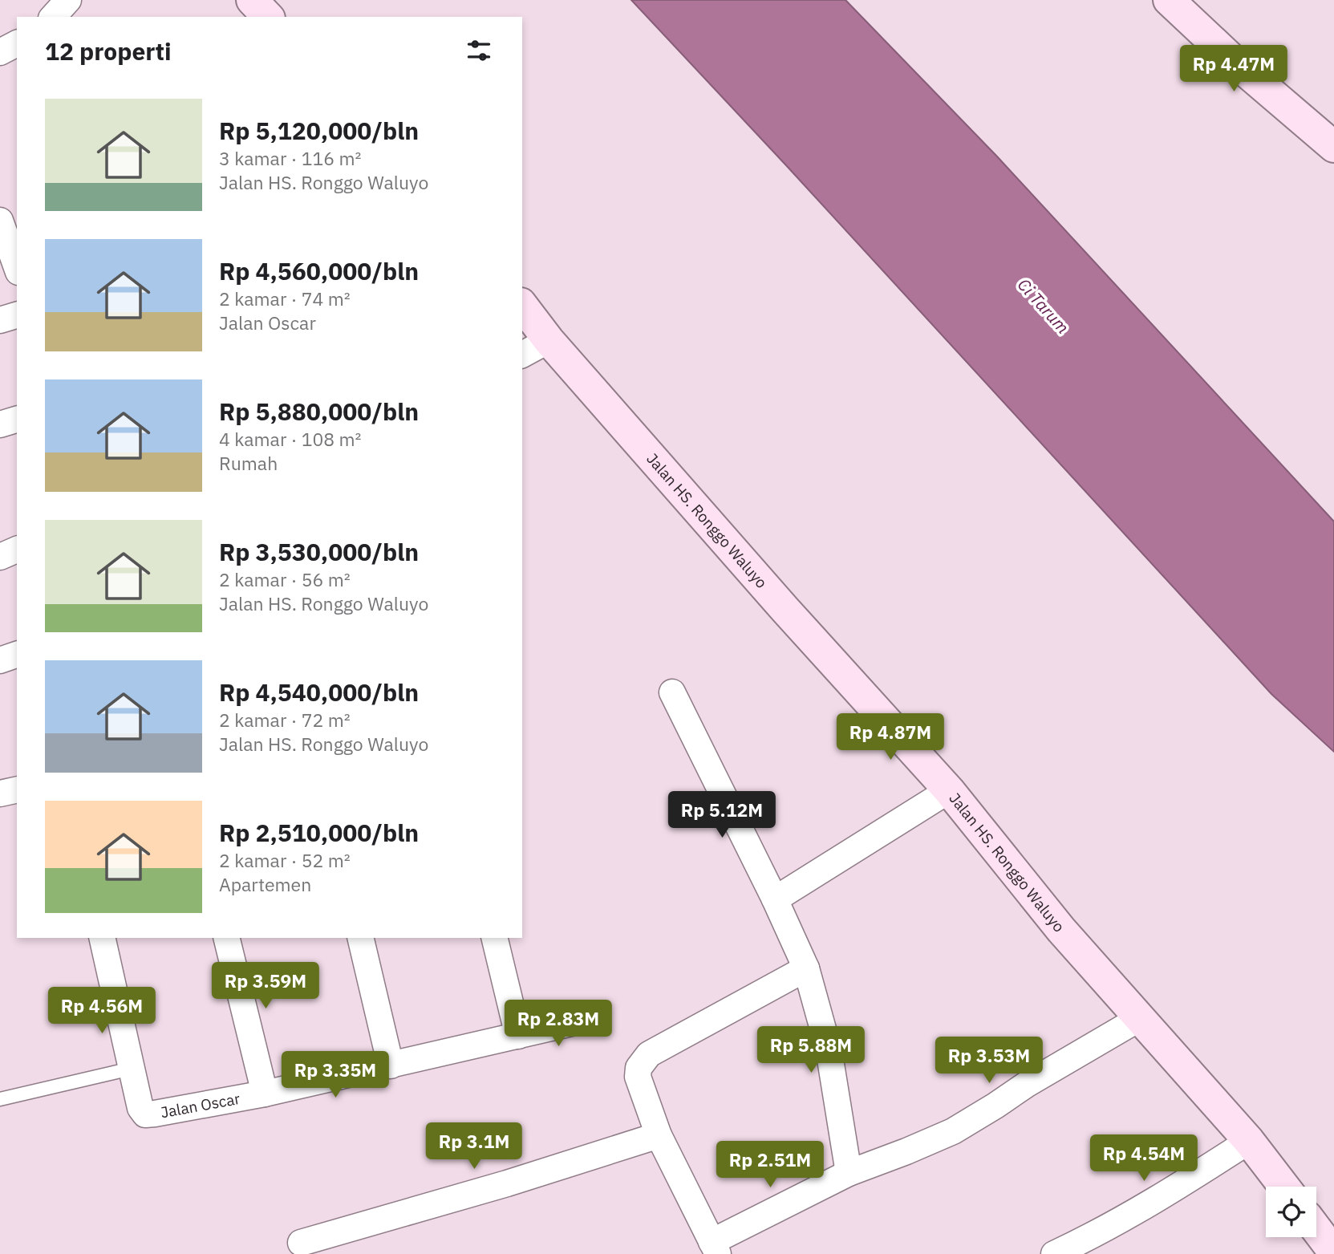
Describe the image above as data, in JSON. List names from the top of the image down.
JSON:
{
  "streets": {
    "street": ["Jalan HS. Ronggo Waluyo", "Jalan Oscar"]
  },
  "water": ["Ci Tarum"],
  "page": {
    "heading": "12 properti",
    "price": [
      "Rp 4.47M",
      "Rp 4.87M",
      "Rp 5.12M",
      "Rp 3.59M",
      "Rp 4.56M",
      "Rp 2.83M",
      "Rp 5.88M",
      "Rp 3.53M",
      "Rp 3.35M",
      "Rp 3.1M",
      "Rp 4.54M",
      "Rp 2.51M"
    ],
    "list": [
      {
        "name": "Rp 5,120,000/bln",
        "note": "3 kamar · 116 m² · Jalan HS. Ronggo Waluyo"
      },
      {
        "name": "Rp 4,560,000/bln",
        "note": "2 kamar · 74 m² · Jalan Oscar"
      },
      {
        "name": "Rp 5,880,000/bln",
        "note": "4 kamar · 108 m² · Rumah"
      },
      {
        "name": "Rp 3,530,000/bln",
        "note": "2 kamar · 56 m² · Jalan HS. Ronggo Waluyo"
      },
      {
        "name": "Rp 4,540,000/bln",
        "note": "2 kamar · 72 m² · Jalan HS. Ronggo Waluyo"
      },
      {
        "name": "Rp 2,510,000/bln",
        "note": "2 kamar · 52 m² · Apartemen"
      }
    ]
  }
}
